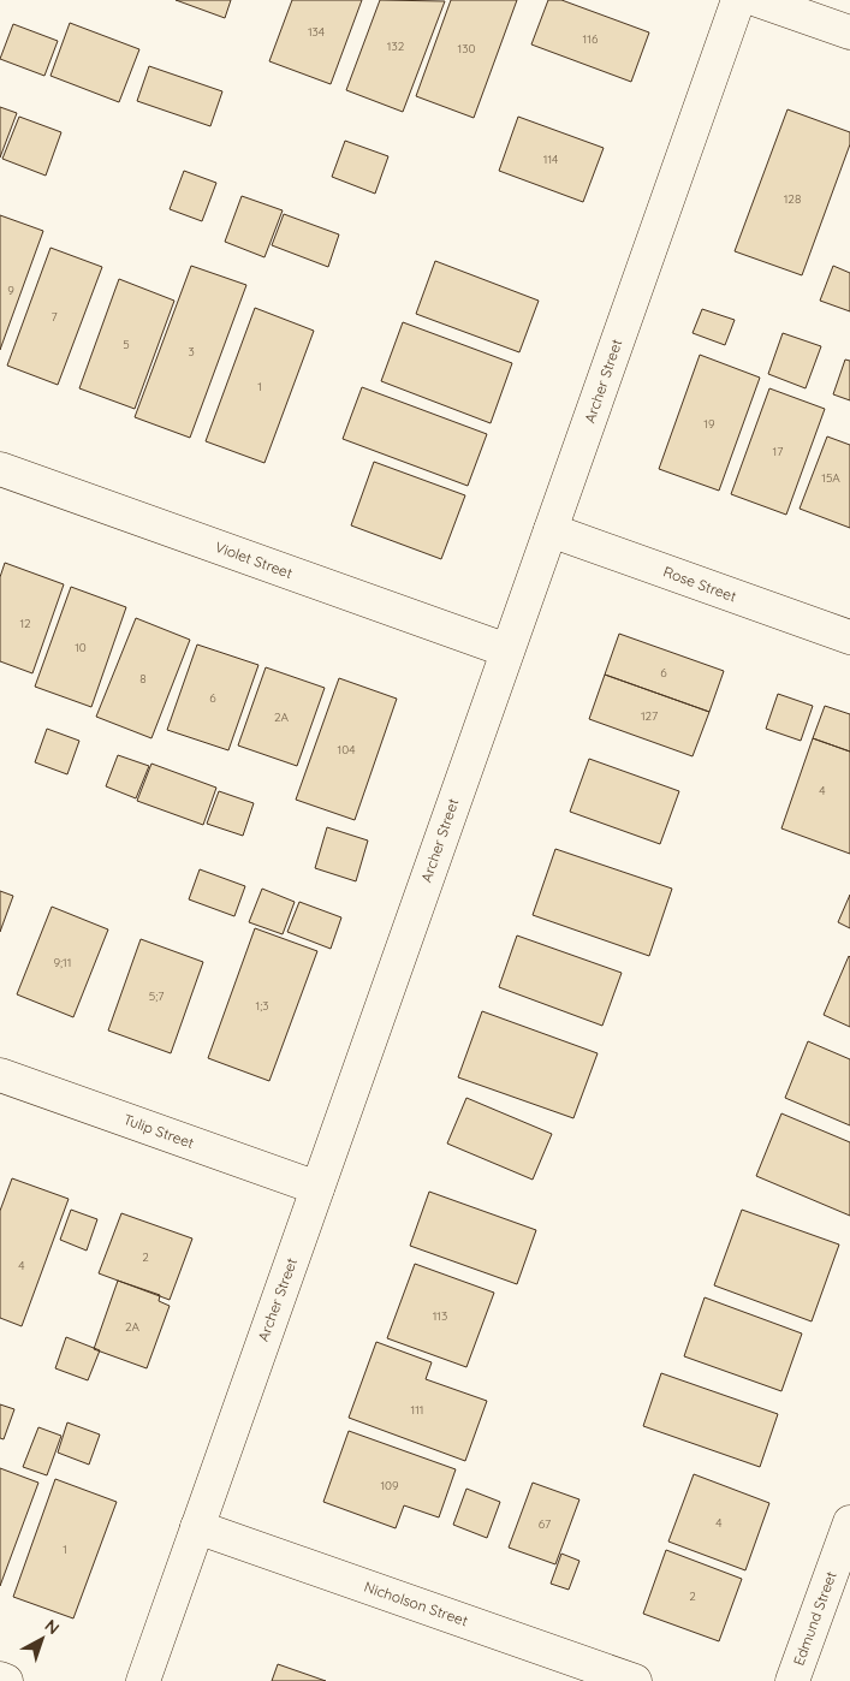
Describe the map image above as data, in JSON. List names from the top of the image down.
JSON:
{
  "streets": {
    "street": [
      "Archer Street",
      "Violet Street",
      "Rose Street",
      "Tulip Street",
      "Nicholson Street",
      "Edmund Street"
    ]
  },
  "crossings": [
    ["Archer Street", "Violet Street"],
    ["Archer Street", "Rose Street"],
    ["Archer Street", "Tulip Street"],
    ["Archer Street", "Nicholson Street"]
  ],
  "house_numbers": [
    "134",
    "116",
    "132",
    "130",
    "114",
    "128",
    "9",
    "7",
    "5",
    "3",
    "1",
    "19",
    "17",
    "15A",
    "12",
    "10",
    "6",
    "8",
    "6",
    "127",
    "2A",
    "104",
    "4",
    "9;11",
    "5;7",
    "1;3",
    "2",
    "4",
    "113",
    "2A",
    "111",
    "109",
    "4",
    "67",
    "1",
    "2"
  ],
  "north": "top right"
}
